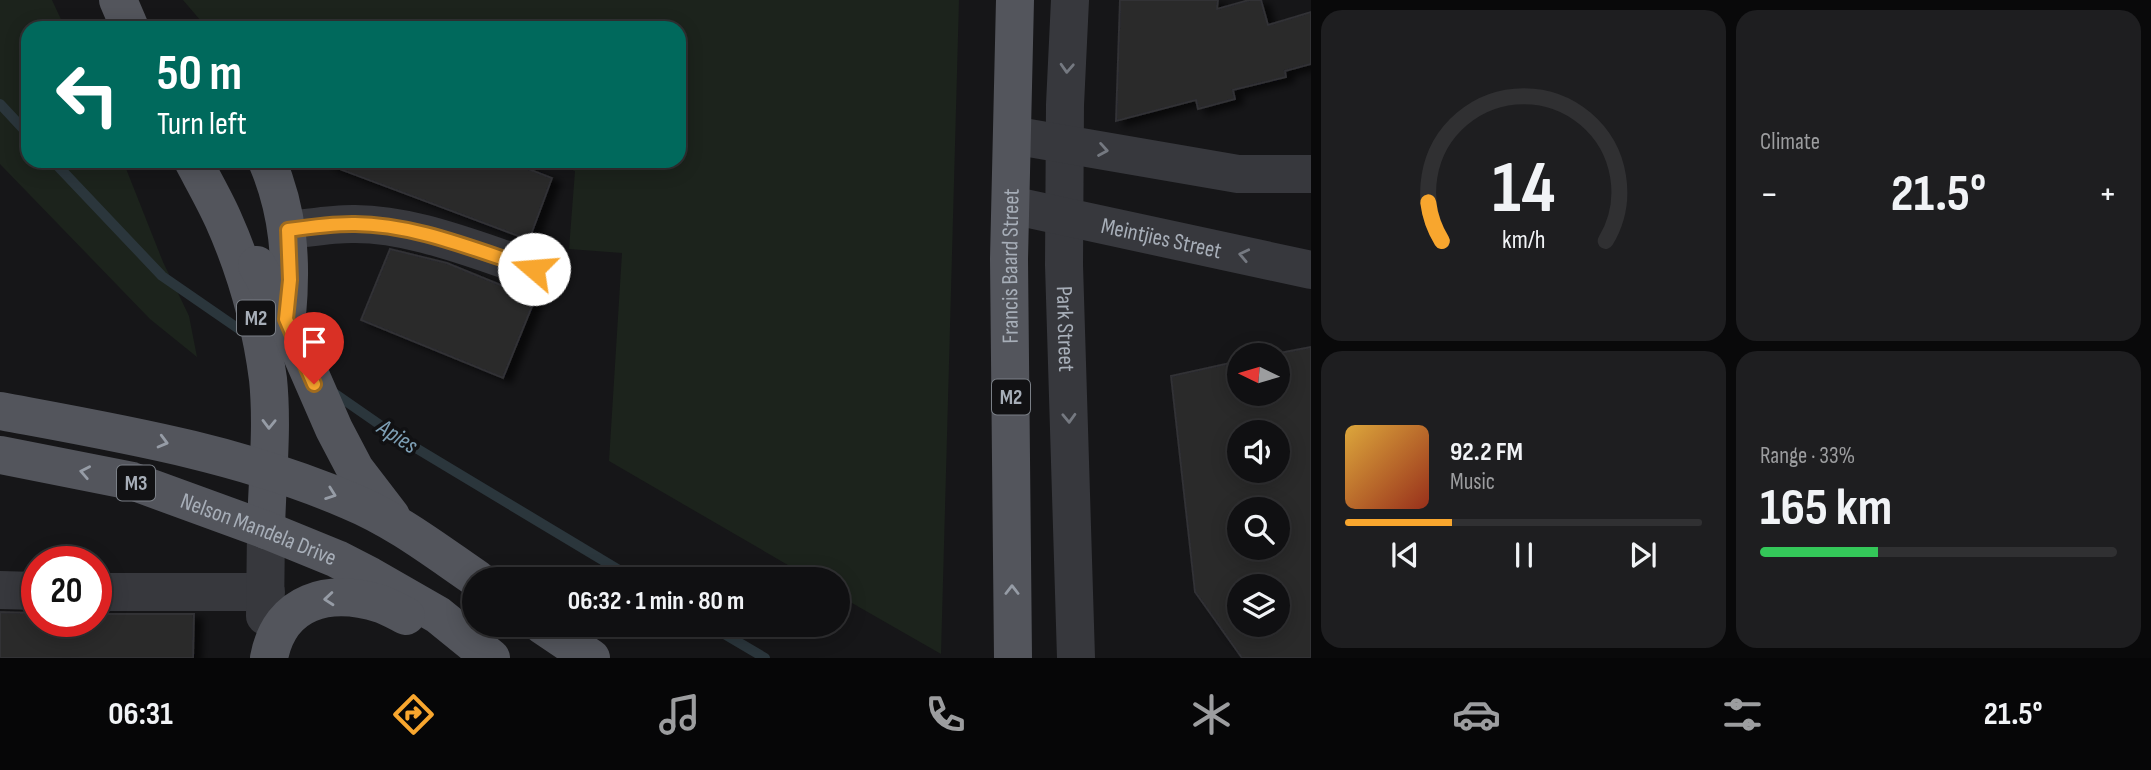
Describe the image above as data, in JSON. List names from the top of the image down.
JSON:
{
  "streets": {
    "main road": [
      "Francis Baard Street",
      "M2",
      "M3",
      "Nelson Mandela Drive"
    ],
    "street": ["Meintjies Street", "Park Street"]
  },
  "crossings": [
    ["Meintjies Street", "Francis Baard Street"],
    ["Meintjies Street", "Park Street"],
    ["M2", "M3"],
    ["M2", "Nelson Mandela Drive"]
  ],
  "one_way": ["Francis Baard Street", "Park Street"],
  "water": ["Apies"],
  "north": "left",
  "page": {
    "tile": [
      "Climate",
      ["Range · 33%", "165 km"]
    ],
    "turn": ["50 m", "Turn left"],
    "heat": ["−", "21.5°", "+"],
    "song": ["92.2 FM", "Music"],
    "limit": "20",
    "trip": "06:32 · 1 min · 80 m",
    "tabs": ["06:31", "21.5°"],
    "gauge": ["14", "km/h"]
  }
}
